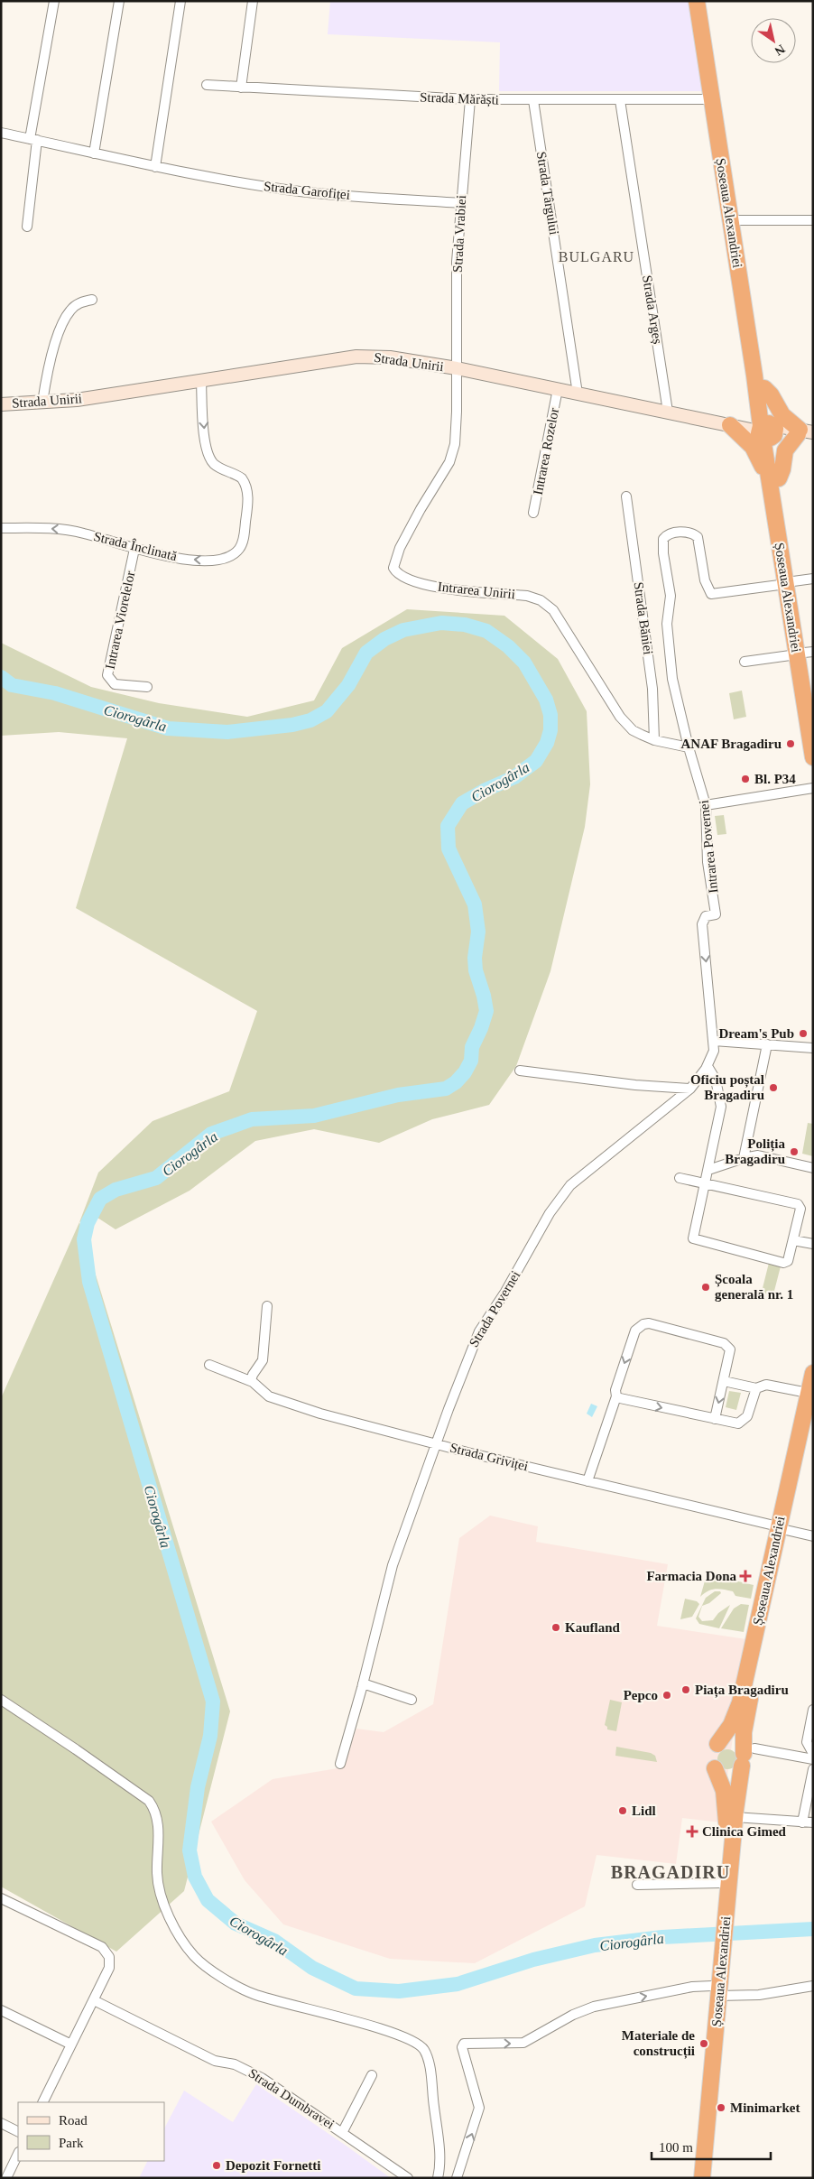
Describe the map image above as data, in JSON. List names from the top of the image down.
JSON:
{
  "streets": {
    "highway": ["Șoseaua Alexandriei"],
    "main road": ["Strada Unirii"],
    "street": [
      "Strada Mărăști",
      "Strada Garofiței",
      "Strada Târgului",
      "Strada Vrabiei",
      "Strada Argeș",
      "Intrarea Rozelor",
      "Strada Înclinată",
      "Intrarea Unirii",
      "Strada Băniei",
      "Intrarea Viorelelor",
      "Intrarea Povernei",
      "Strada Povernei",
      "Strada Griviței",
      "Strada Dumbravei"
    ]
  },
  "crossings": [
    ["Strada Mărăști", "Strada Târgului"],
    ["Strada Mărăști", "Șoseaua Alexandriei"],
    ["Strada Mărăști", "Strada Vrabiei"],
    ["Strada Mărăști", "Strada Argeș"],
    ["Strada Garofiței", "Strada Vrabiei"],
    ["Strada Târgului", "Strada Unirii"],
    ["Șoseaua Alexandriei", "Strada Unirii"],
    ["Șoseaua Alexandriei", "Intrarea Povernei"],
    ["Șoseaua Alexandriei", "Strada Griviței"],
    ["Strada Vrabiei", "Strada Unirii"],
    ["Strada Vrabiei", "Intrarea Unirii"],
    ["Strada Argeș", "Strada Unirii"],
    ["Strada Unirii", "Intrarea Rozelor"],
    ["Strada Unirii", "Strada Înclinată"],
    ["Strada Unirii", "Intrarea Unirii"],
    ["Strada Înclinată", "Intrarea Viorelelor"],
    ["Intrarea Unirii", "Strada Băniei"],
    ["Intrarea Povernei", "Strada Povernei"],
    ["Strada Povernei", "Strada Griviței"]
  ],
  "districts": ["BULGARU", "BRAGADIRU"],
  "water": ["Ciorogârla"],
  "places": {
    "other": [
      "ANAF Bragadiru",
      "Bl. P34",
      "Dream's Pub",
      "Oficiu poștal Bragadiru",
      "Poliția Bragadiru",
      "Școala generală nr. 1",
      "Kaufland",
      "Piața Bragadiru",
      "Pepco",
      "Lidl",
      "Materiale de construcții",
      "Minimarket",
      "Depozit Fornetti"
    ],
    "health": ["Farmacia Dona", "Clinica Gimed"]
  },
  "legend": ["Road", "Park"],
  "scale_bar": "100 m",
  "north": "bottom right"
}
